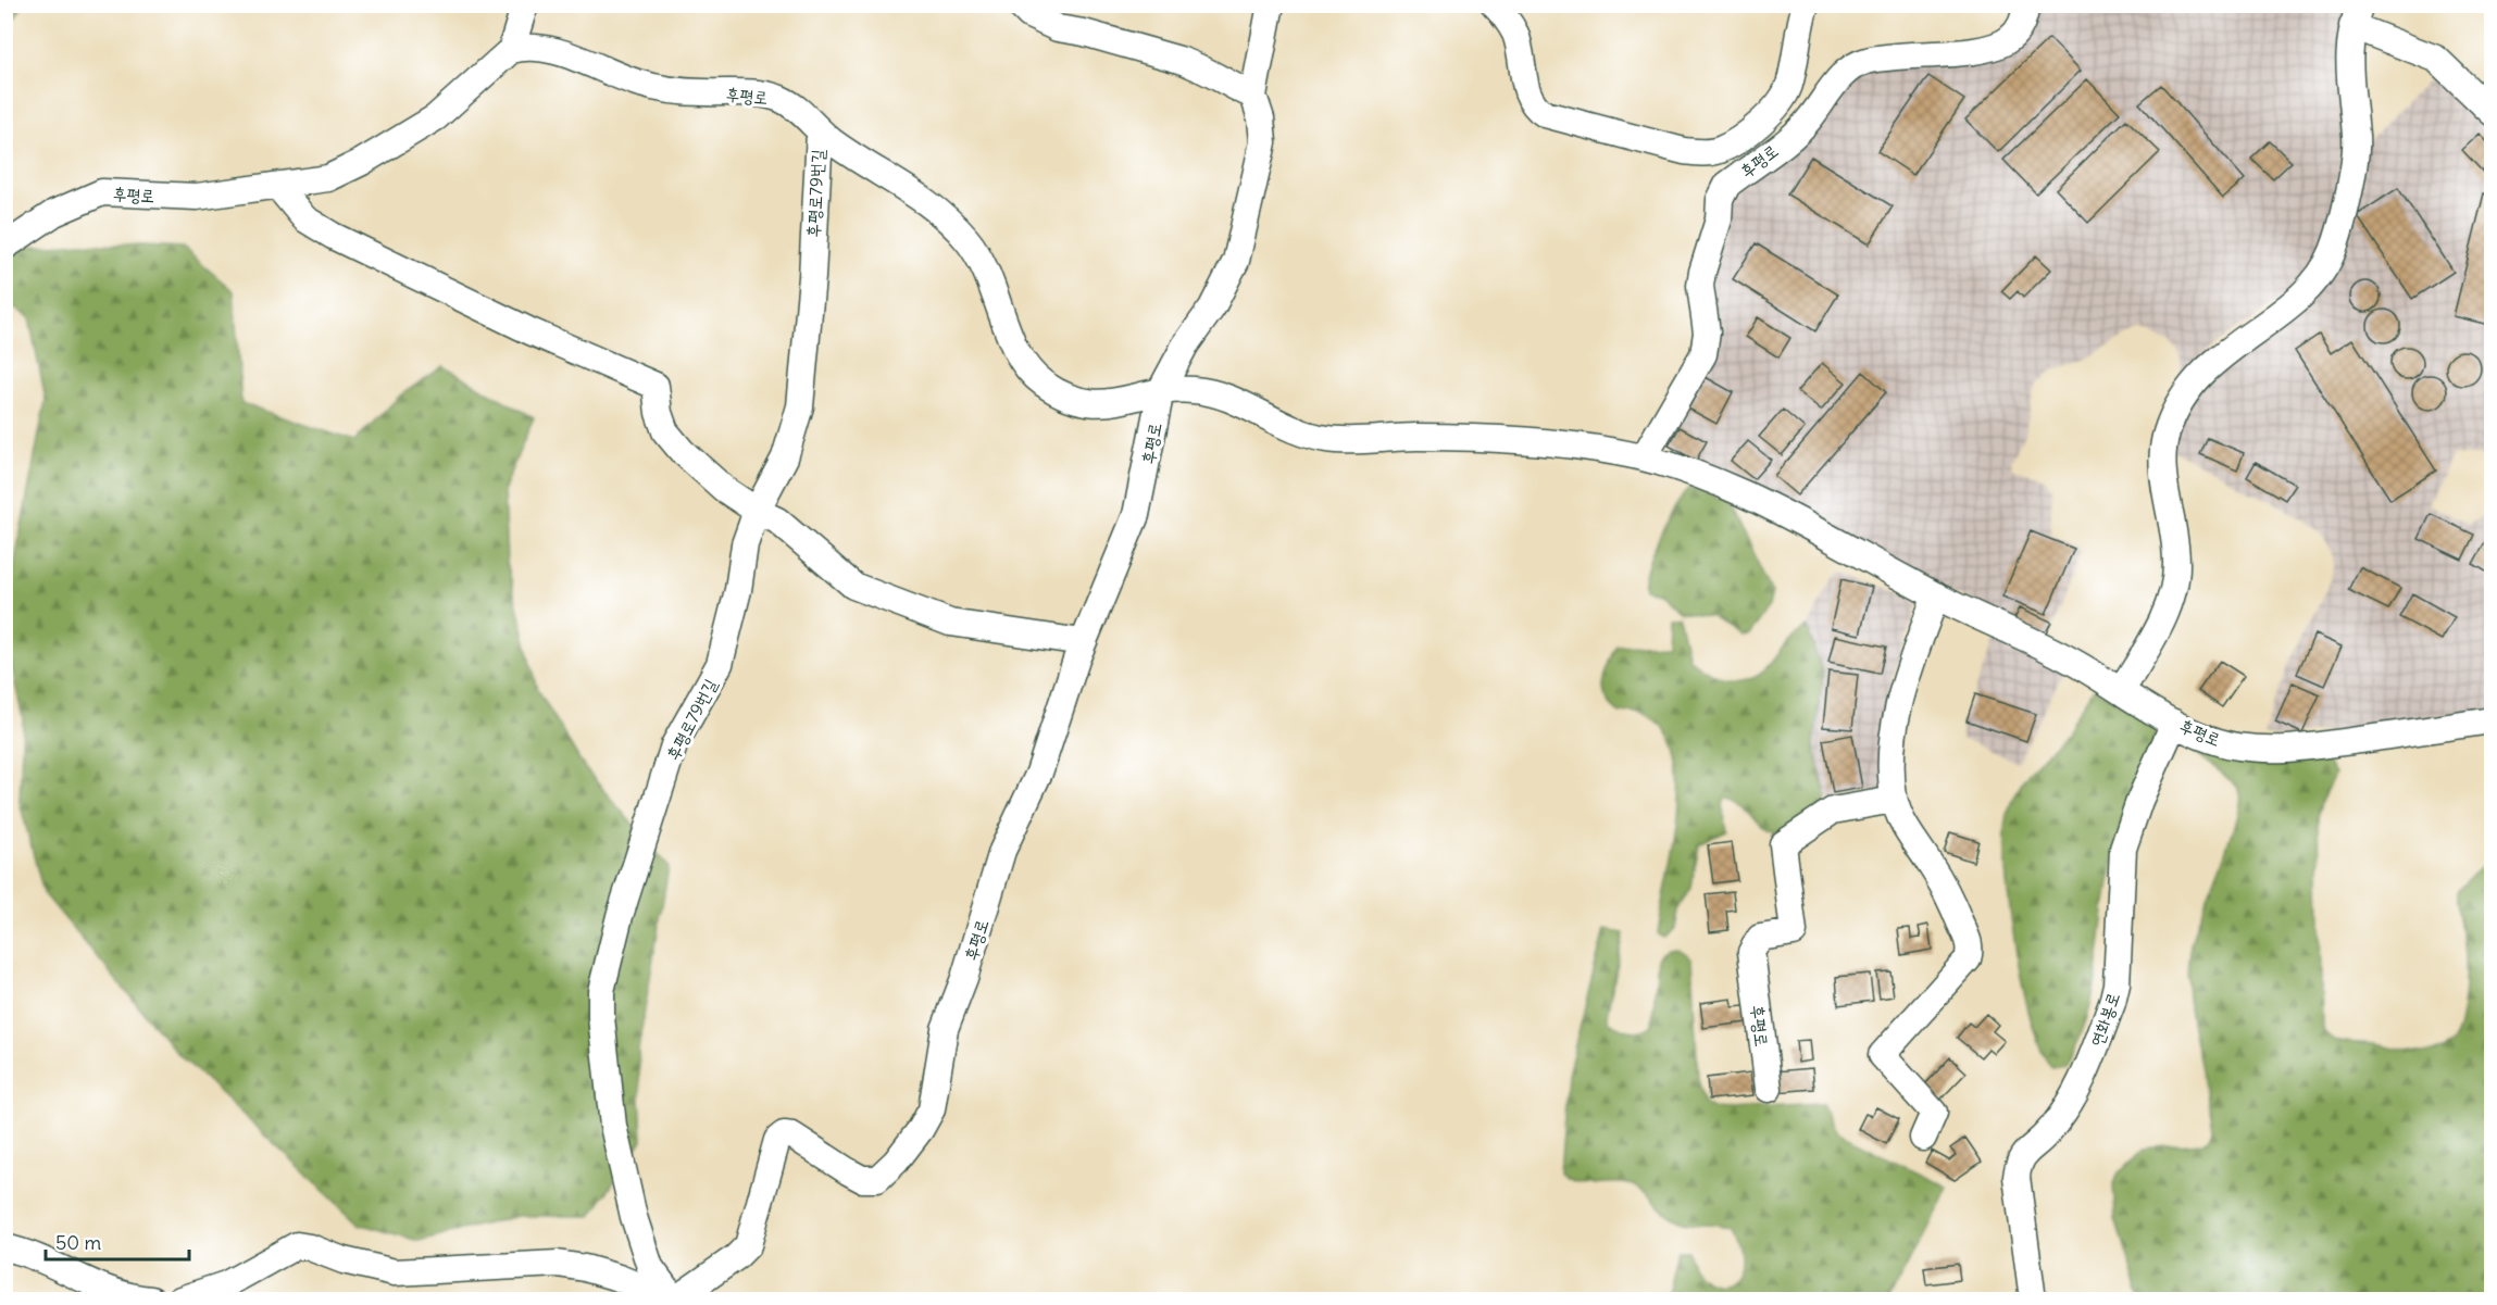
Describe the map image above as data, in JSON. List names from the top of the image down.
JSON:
{
  "streets": {
    "street": ["후평로", "후평로79번길", "연화봉로"]
  },
  "crossings": [
    ["후평로", "후평로79번길"],
    ["후평로", "연화봉로"]
  ],
  "scale_bar": "50 m"
}
